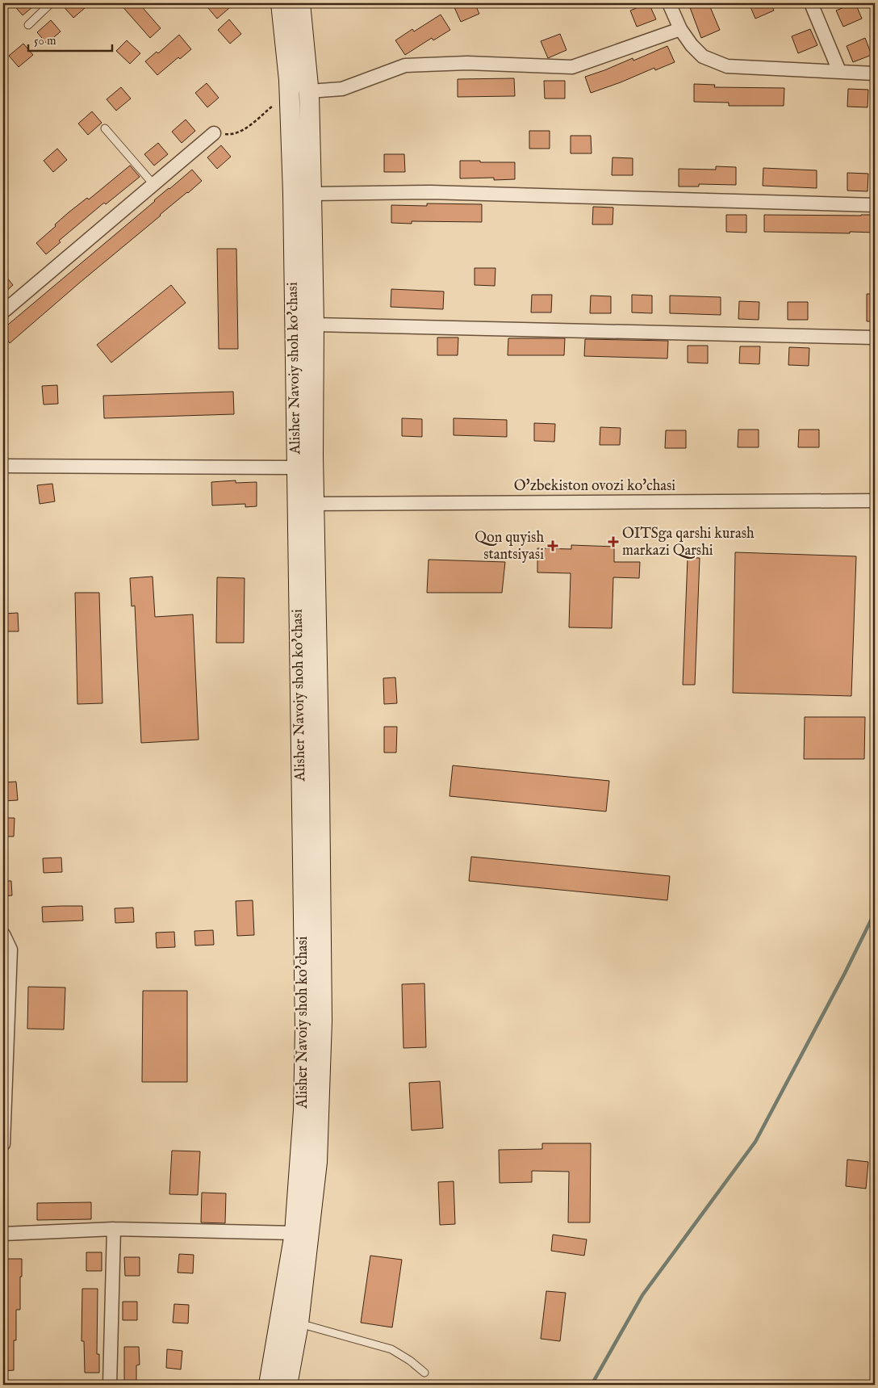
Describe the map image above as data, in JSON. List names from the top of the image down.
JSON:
{
  "streets": {
    "main road": ["Alisher Navoiy shoh ko'chasi"],
    "street": ["O'zbekiston ovozi ko'chasi"]
  },
  "crossings": [
    ["Alisher Navoiy shoh ko'chasi", "O'zbekiston ovozi ko'chasi"]
  ],
  "places": {
    "health": ["OITSga qarshi kurash markazi Qarshi", "Qon quyish stantsiyasi"]
  },
  "scale_bar": "50 m"
}
